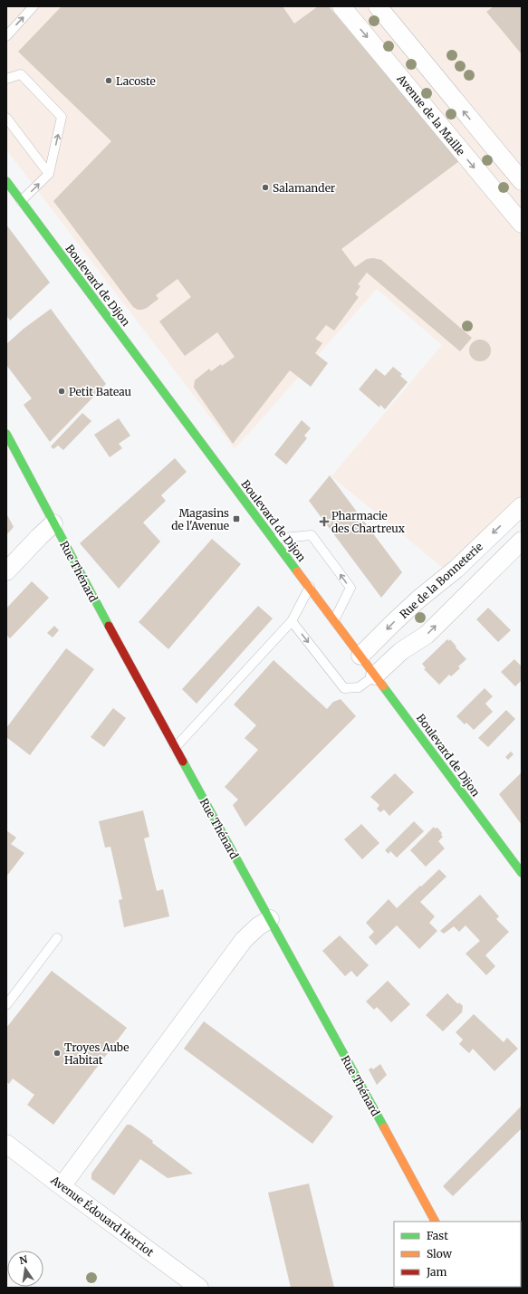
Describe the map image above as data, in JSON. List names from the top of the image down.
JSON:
{
  "streets": {
    "street": [
      "Avenue de la Maille",
      "Boulevard de Dijon",
      "Rue Thénard",
      "Rue de la Bonneterie",
      "Avenue Édouard Herriot"
    ]
  },
  "crossings": [
    ["Boulevard de Dijon", "Rue de la Bonneterie"]
  ],
  "places": {
    "other": [
      "Lacoste",
      "Salamander",
      "Petit Bateau",
      "Troyes Aube Habitat"
    ],
    "transit": ["Magasins de l'Avenue"],
    "health": ["Pharmacie des Chartreux"]
  },
  "legend": ["Fast", "Slow", "Jam"],
  "north": "top"
}
